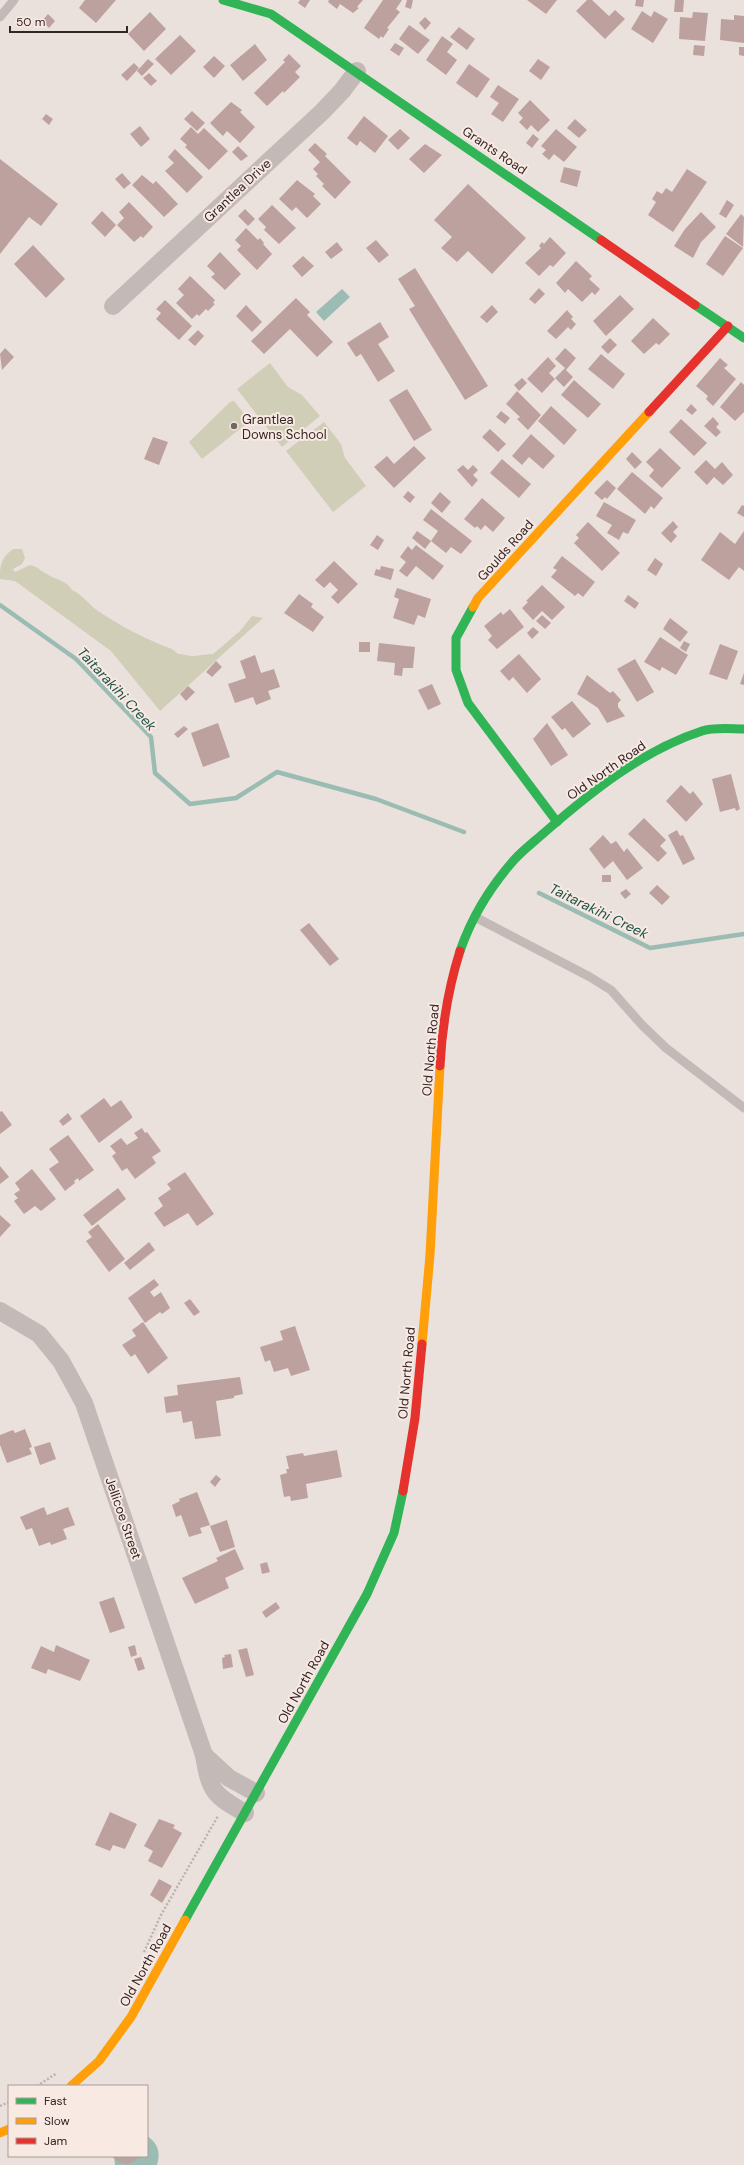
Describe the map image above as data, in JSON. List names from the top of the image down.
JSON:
{
  "streets": {
    "street": [
      "Grants Road",
      "Grantlea Drive",
      "Goulds Road",
      "Old North Road",
      "Jellicoe Street"
    ]
  },
  "crossings": [
    ["Grants Road", "Grantlea Drive"],
    ["Grants Road", "Goulds Road"],
    ["Goulds Road", "Old North Road"],
    ["Old North Road", "Jellicoe Street"]
  ],
  "water": ["Taitarakihi Creek"],
  "places": ["Grantlea Downs School"],
  "legend": ["Fast", "Slow", "Jam"],
  "scale_bar": "50 m"
}
